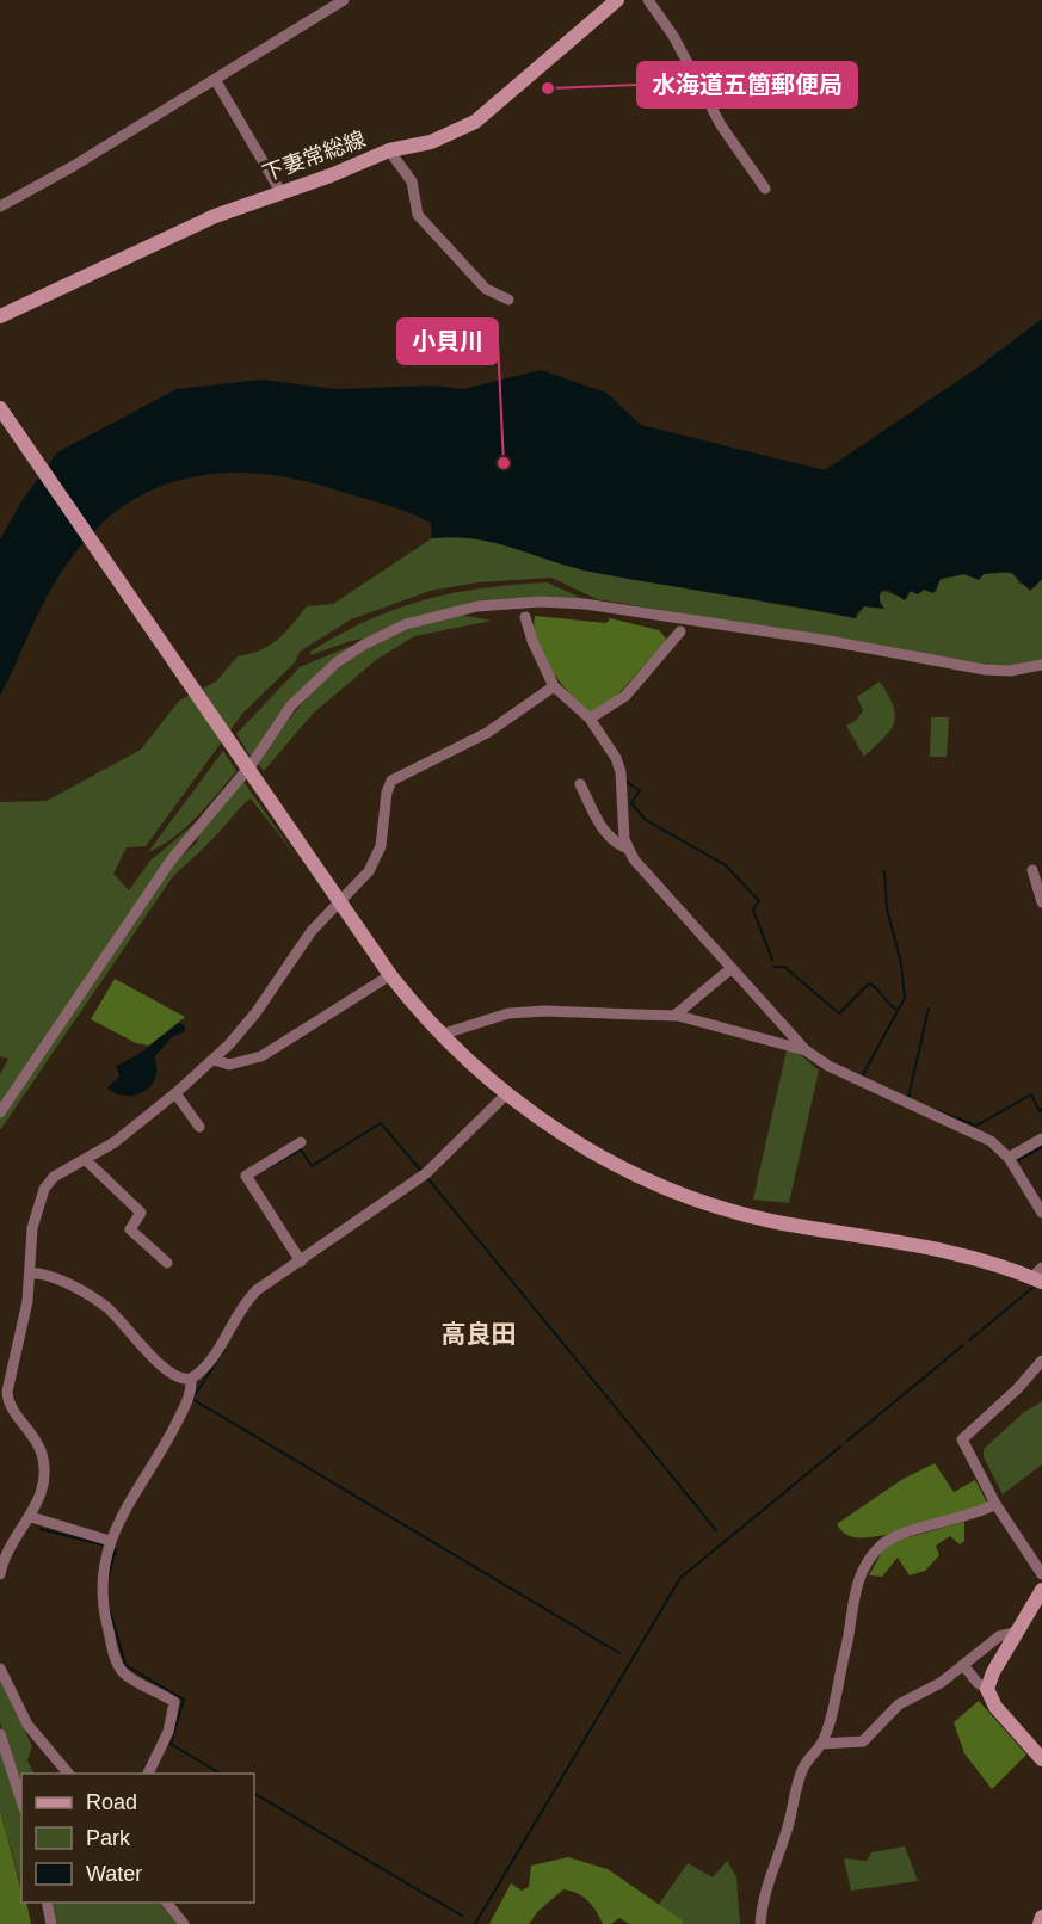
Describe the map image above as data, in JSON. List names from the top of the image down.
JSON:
{
  "streets": {
    "street": ["下妻常総線"]
  },
  "districts": ["高良田"],
  "places": ["水海道五箇郵便局", "小貝川"],
  "legend": ["Road", "Park", "Water"]
}
